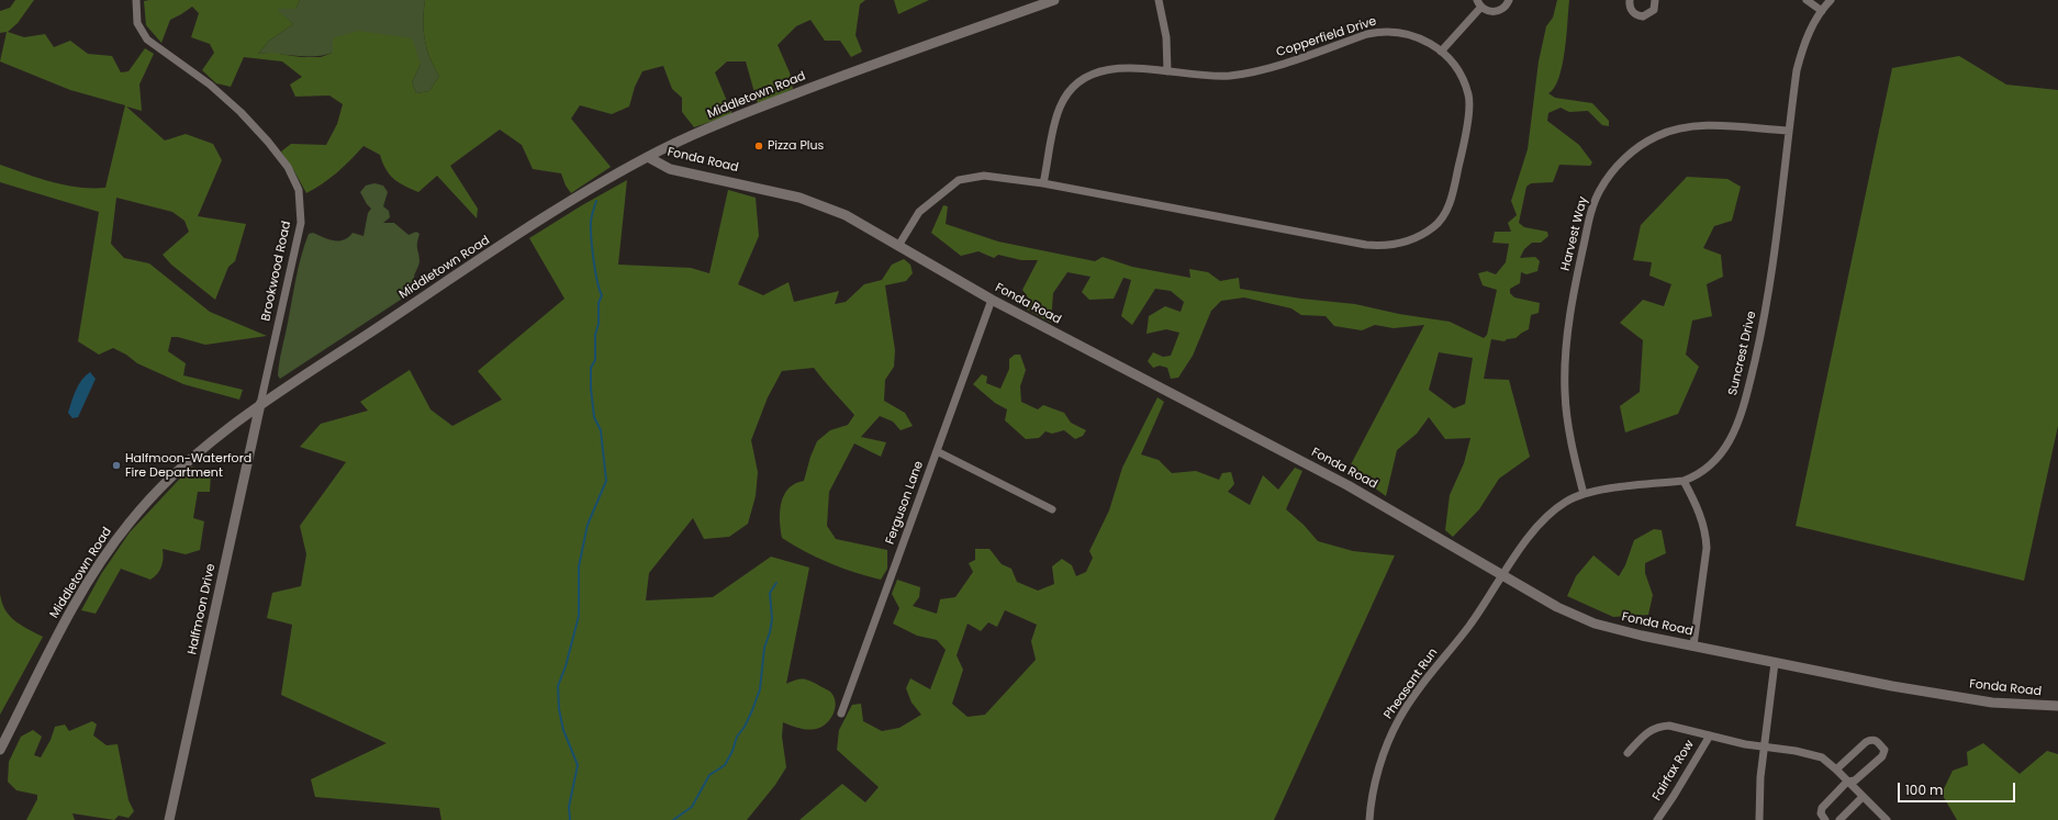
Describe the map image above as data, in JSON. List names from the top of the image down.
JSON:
{
  "streets": {
    "street": [
      "Copperfield Drive",
      "Middletown Road",
      "Fonda Road",
      "Harvest Way",
      "Brookwood Road",
      "Suncrest Drive",
      "Ferguson Lane",
      "Halfmoon Drive",
      "Pheasant Run",
      "Fairfax Row"
    ]
  },
  "crossings": [
    ["Copperfield Drive", "Fonda Road"],
    ["Middletown Road", "Fonda Road"],
    ["Middletown Road", "Brookwood Road"],
    ["Middletown Road", "Halfmoon Drive"],
    ["Fonda Road", "Suncrest Drive"],
    ["Fonda Road", "Ferguson Lane"],
    ["Fonda Road", "Pheasant Run"],
    ["Harvest Way", "Suncrest Drive"],
    ["Brookwood Road", "Halfmoon Drive"],
    ["Suncrest Drive", "Pheasant Run"]
  ],
  "places": ["Pizza Plus", "Halfmoon-Waterford Fire Department"],
  "scale_bar": "100 m"
}
